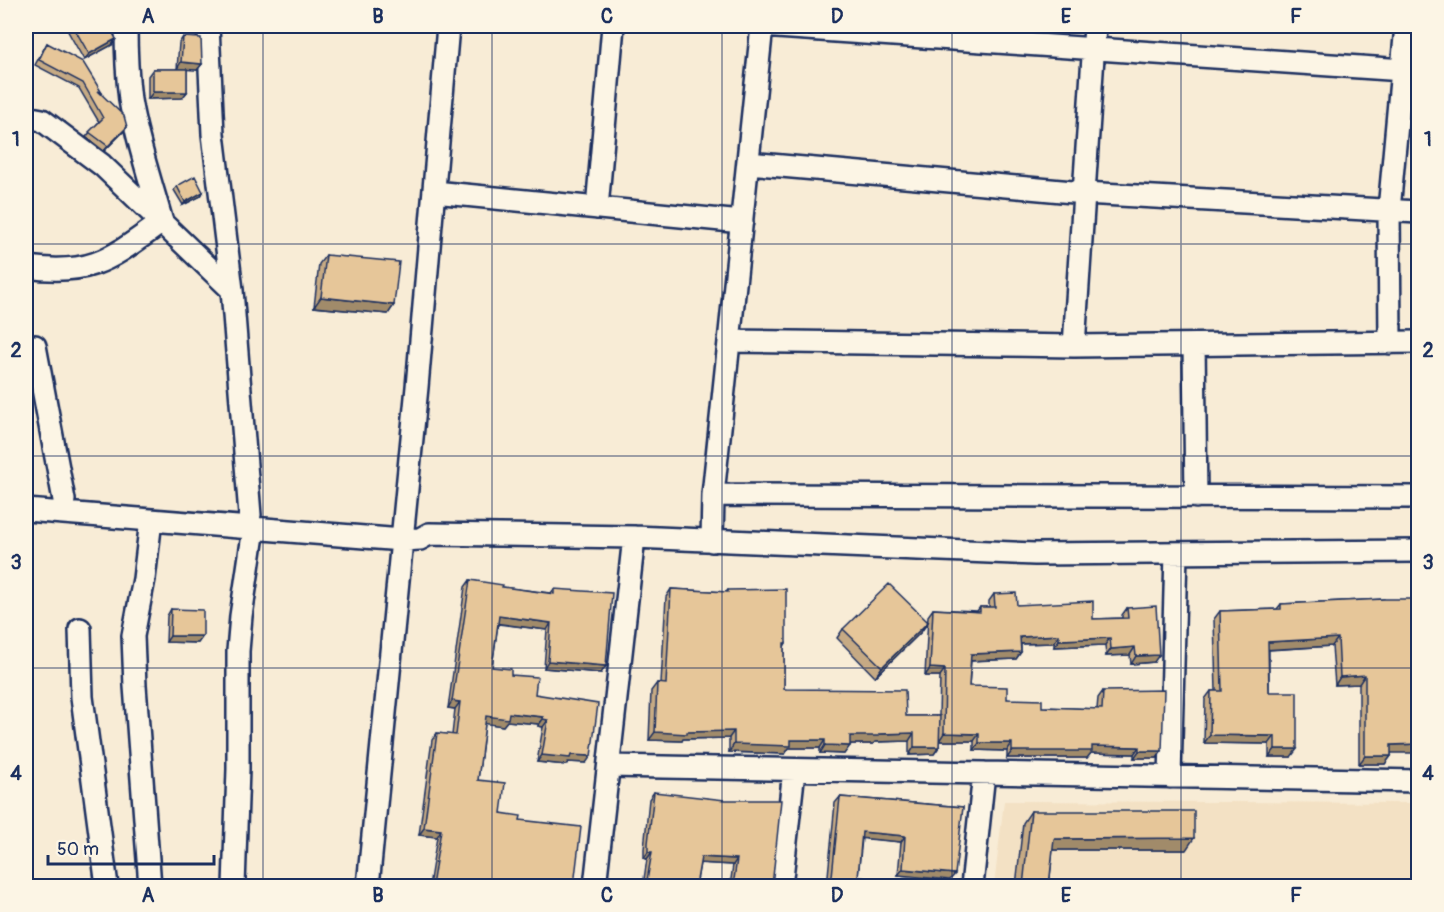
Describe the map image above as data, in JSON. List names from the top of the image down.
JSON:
{
  "scale_bar": "50 m",
  "grid": {
    "columns": [
      "A",
      "B",
      "C",
      "D",
      "E",
      "F"
    ],
    "rows": [
      "1",
      "2",
      "3",
      "4"
    ]
  }
}
